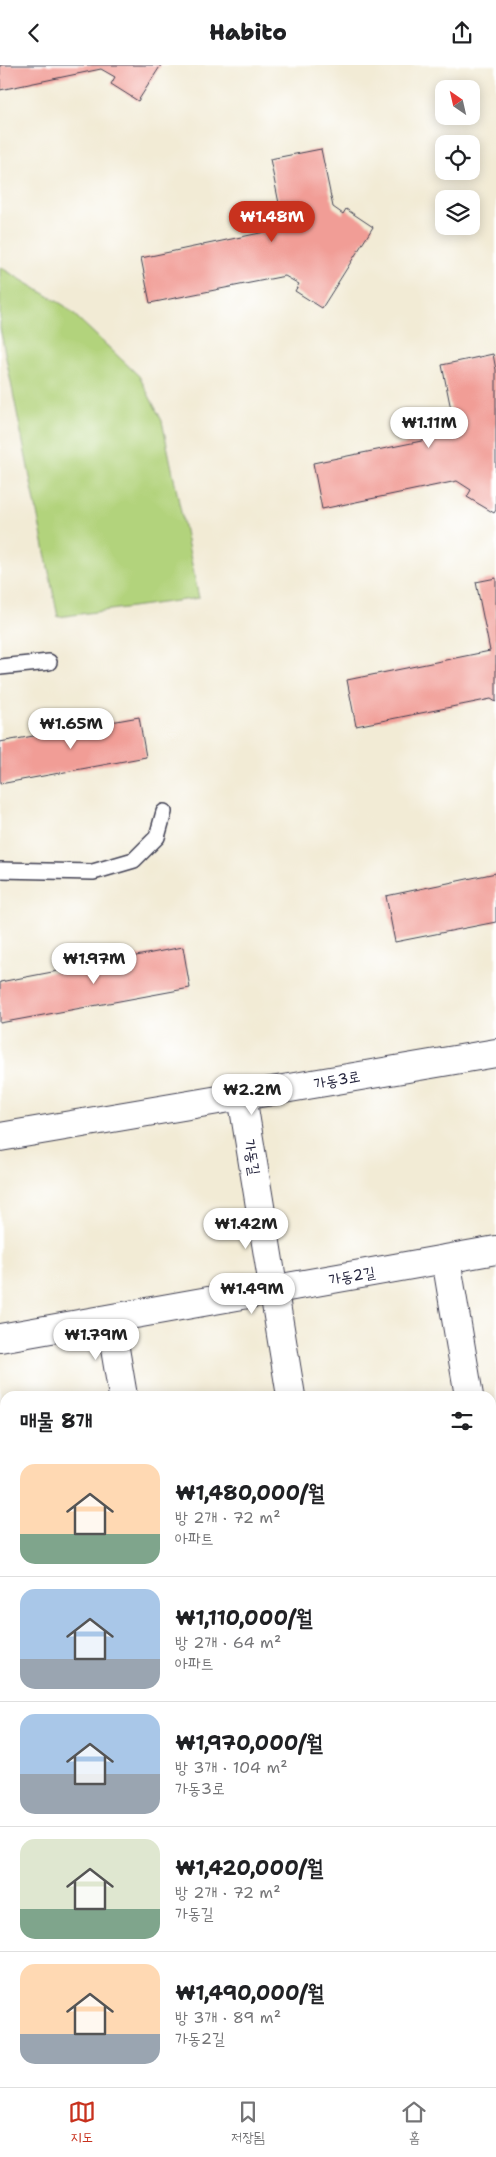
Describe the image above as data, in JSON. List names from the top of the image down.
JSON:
{
  "streets": {
    "street": ["가동3로", "가동길", "가동2길"]
  },
  "crossings": [
    ["가동3로", "가동길"],
    ["가동길", "가동2길"]
  ],
  "north": "top left",
  "page": {
    "header": "Habito",
    "price": [
      "₩1.48M",
      "₩1.11M",
      "₩1.65M",
      "₩1.97M",
      "₩2.2M",
      "₩1.42M",
      "₩1.49M",
      "₩1.79M"
    ],
    "heading": "매물 8개",
    "list": [
      {
        "name": "₩1,480,000/월",
        "note": "방 2개 · 72 m² · 아파트"
      },
      {
        "name": "₩1,110,000/월",
        "note": "방 2개 · 64 m² · 아파트"
      },
      {
        "name": "₩1,970,000/월",
        "note": "방 3개 · 104 m² · 가동3로"
      },
      {
        "name": "₩1,420,000/월",
        "note": "방 2개 · 72 m² · 가동길"
      },
      {
        "name": "₩1,490,000/월",
        "note": "방 3개 · 89 m² · 가동2길"
      }
    ],
    "tabs": ["지도", "저장됨", "홈"]
  }
}
